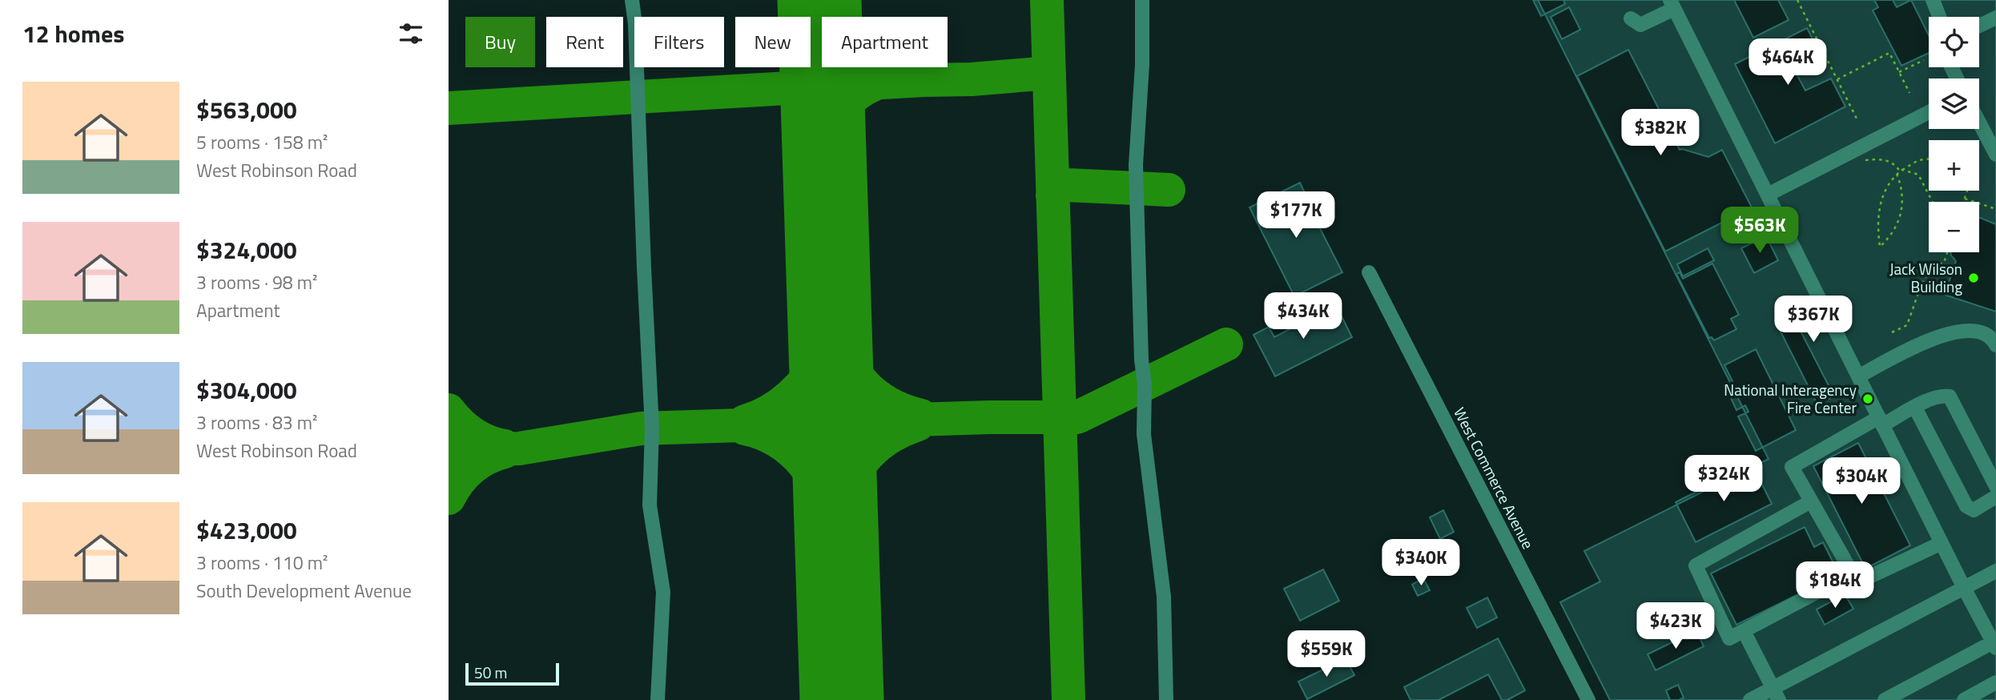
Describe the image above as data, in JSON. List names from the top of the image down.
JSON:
{
  "streets": {
    "street": ["West Commerce Avenue"]
  },
  "places": ["Jack Wilson Building", "National Interagency Fire Center"],
  "scale_bar": "50 m",
  "page": {
    "heading": "12 homes",
    "map_buttons": ["+", "−"],
    "chip": [
      "Buy",
      "Rent",
      "Filters",
      "New",
      "Apartment"
    ],
    "price": [
      "$464K",
      "$382K",
      "$177K",
      "$563K",
      "$434K",
      "$367K",
      "$324K",
      "$304K",
      "$340K",
      "$184K",
      "$423K",
      "$559K"
    ],
    "list": [
      {
        "name": "$563,000",
        "note": "5 rooms · 158 m² · West Robinson Road"
      },
      {
        "name": "$324,000",
        "note": "3 rooms · 98 m² · Apartment"
      },
      {
        "name": "$304,000",
        "note": "3 rooms · 83 m² · West Robinson Road"
      },
      {
        "name": "$423,000",
        "note": "3 rooms · 110 m² · South Development Avenue"
      }
    ],
    "scale": "50 m"
  }
}
